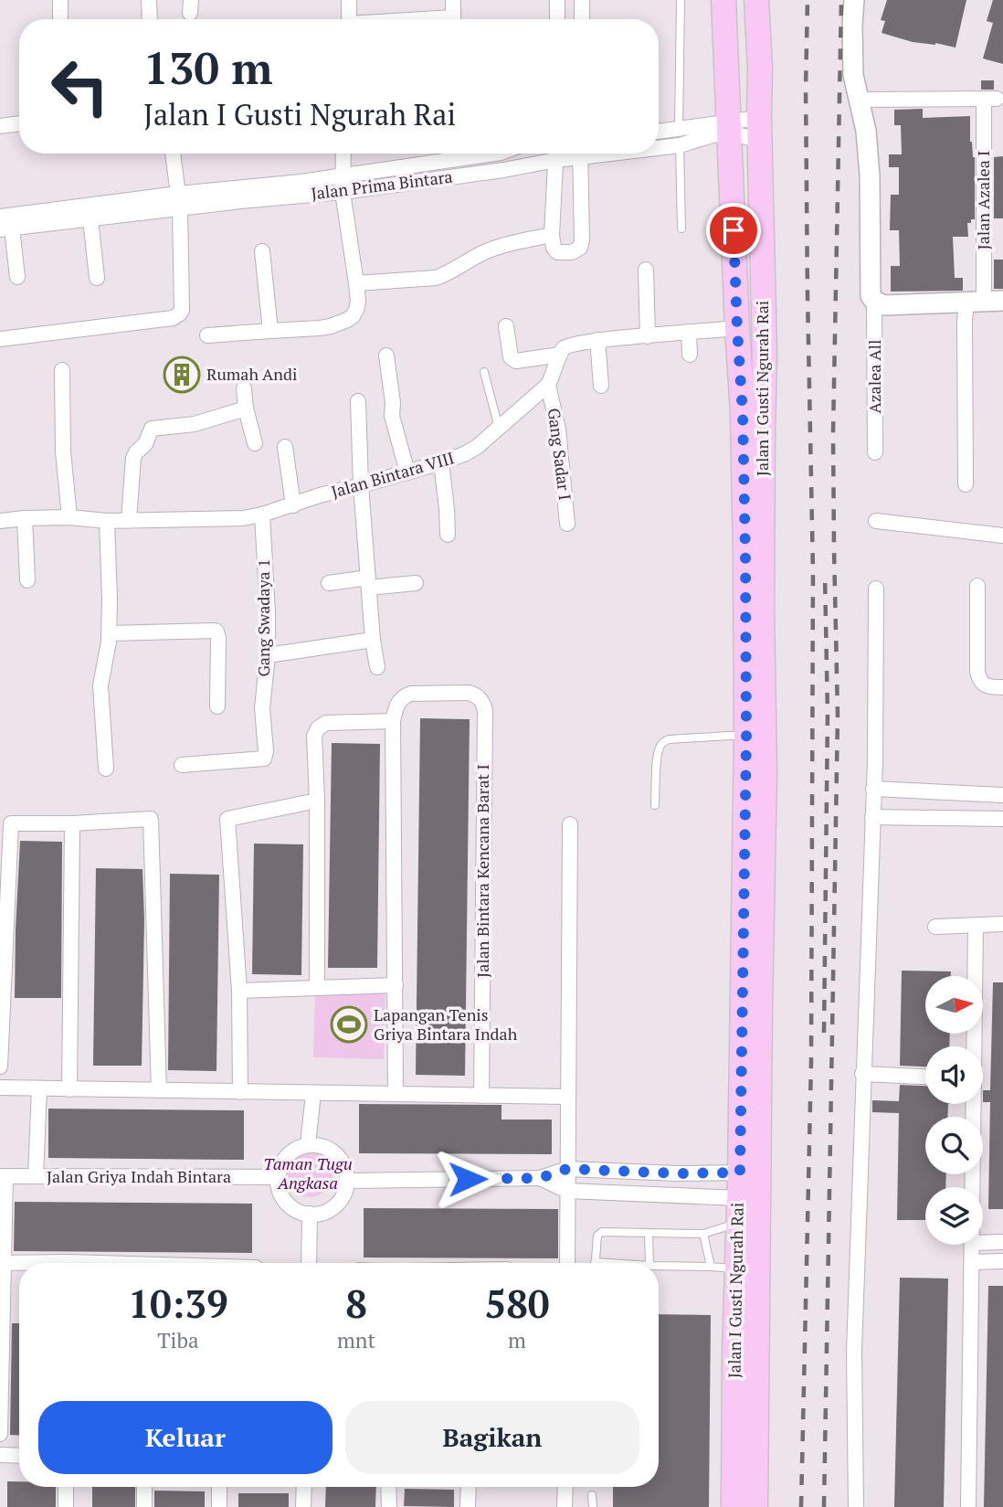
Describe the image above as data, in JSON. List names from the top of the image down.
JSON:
{
  "streets": {
    "main road": ["Jalan I Gusti Ngurah Rai"],
    "street": [
      "Jalan Prima Bintara",
      "Jalan Azalea I",
      "Azalea All",
      "Gang Sadar I",
      "Jalan Bintara VIII",
      "Gang Swadaya 1",
      "Jalan Bintara Kencana Barat I",
      "Jalan Griya Indah Bintara"
    ]
  },
  "crossings": [
    ["Jalan Prima Bintara", "Jalan I Gusti Ngurah Rai"],
    ["Gang Sadar I", "Jalan Bintara VIII"],
    ["Jalan Bintara VIII", "Gang Swadaya 1"]
  ],
  "parks": ["Taman Tugu Angkasa"],
  "places": {
    "building": ["Rumah Andi"],
    "sports": ["Lapangan Tenis Griya Bintara Indah"]
  },
  "north": "right",
  "page": {
    "turn": ["130 m", "Jalan I Gusti Ngurah Rai"],
    "eta": [
      "10:39",
      "Tiba",
      "8",
      "mnt",
      "580",
      "m"
    ],
    "buttons": ["Keluar", "Bagikan"]
  }
}
